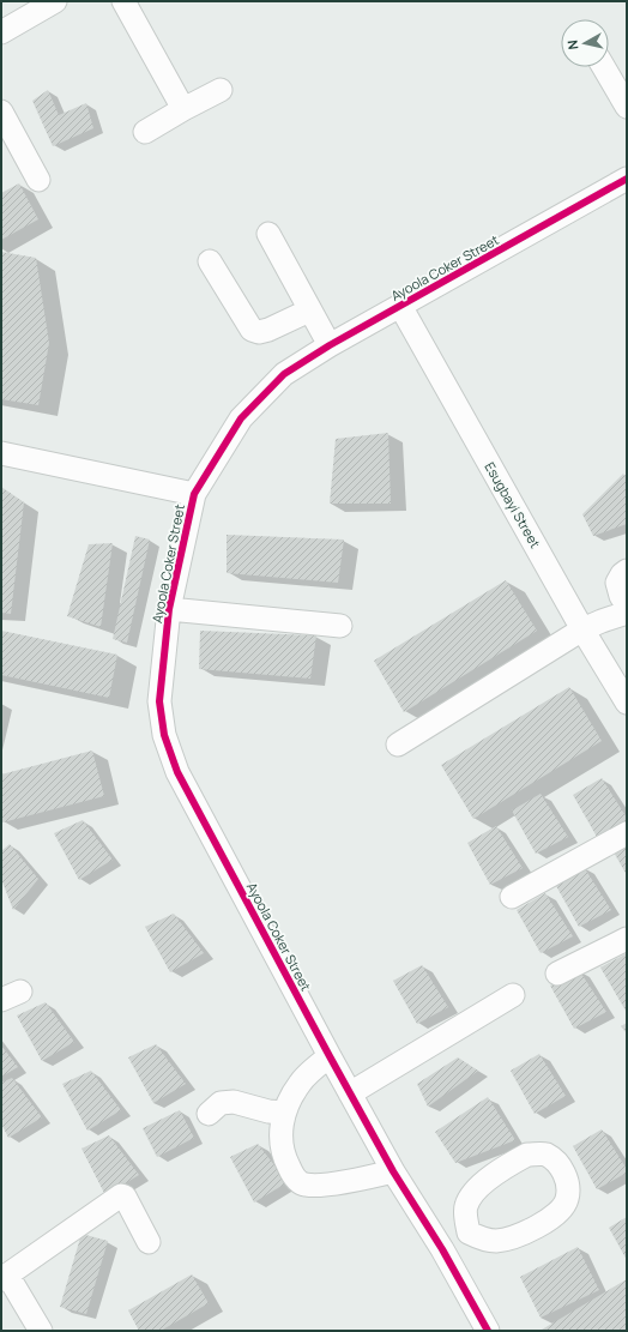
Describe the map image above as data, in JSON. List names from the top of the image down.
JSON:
{
  "streets": {
    "street": ["Ayoola Coker Street", "Esugbayi Street"]
  },
  "crossings": [
    ["Ayoola Coker Street", "Esugbayi Street"]
  ],
  "north": "left"
}
